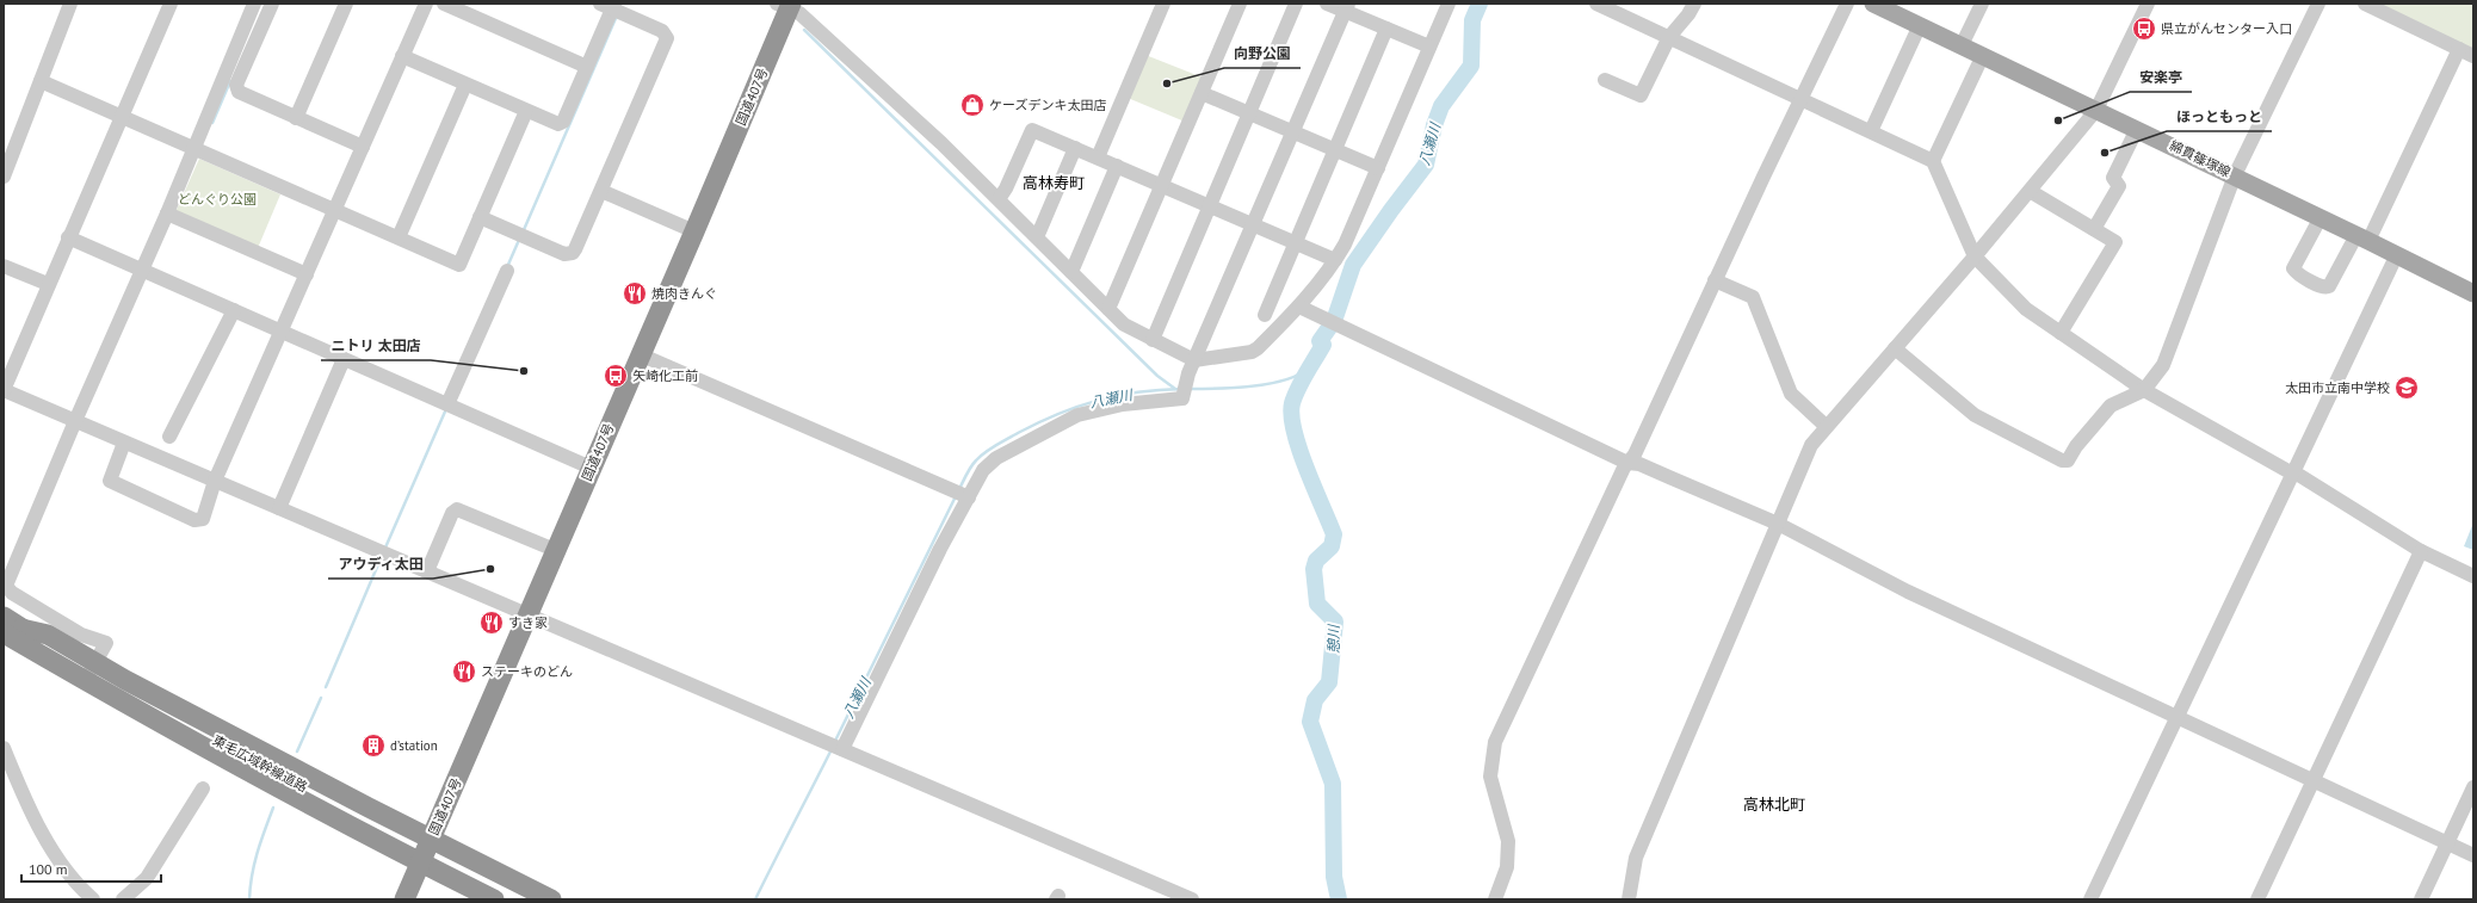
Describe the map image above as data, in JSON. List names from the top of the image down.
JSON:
{
  "streets": {
    "highway": ["国道407号", "東毛広域幹線道路"],
    "main road": ["綿貫篠塚線"]
  },
  "districts": ["高林寿町", "高林北町"],
  "water": ["八瀬川", "憩川"],
  "parks": ["どんぐり公園"],
  "places": {
    "bus stop": ["県立がんセンター入口", "矢崎化工前"],
    "other": [
      "向野公園",
      "安楽亭",
      "ほっともっと",
      "ニトリ 太田店",
      "アウディ太田"
    ],
    "shop": ["ケーズデンキ太田店"],
    "restaurant": ["焼肉きんぐ", "すき家", "ステーキのどん"],
    "school or university": ["太田市立南中学校"],
    "building": ["d’station"]
  },
  "scale_bar": "100 m"
}
